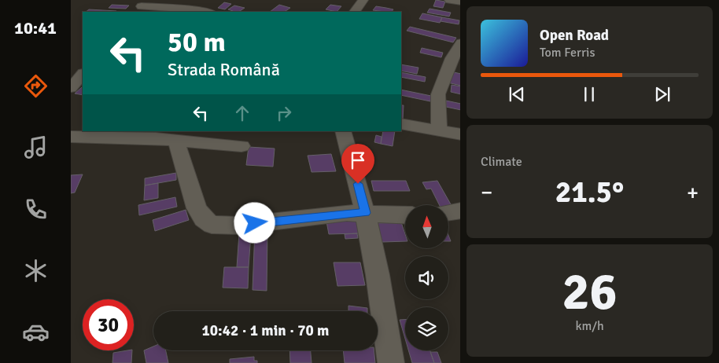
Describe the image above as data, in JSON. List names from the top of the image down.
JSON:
{
  "north": "top",
  "page": {
    "tabs": "10:41",
    "turn": ["50 m", "Strada Română"],
    "song": ["Open Road", "Tom Ferris"],
    "tile": [
      "Climate",
      ["26", "km/h"]
    ],
    "heat": ["−", "21.5°", "+"],
    "limit": "30",
    "trip": "10:42 · 1 min · 70 m"
  }
}
